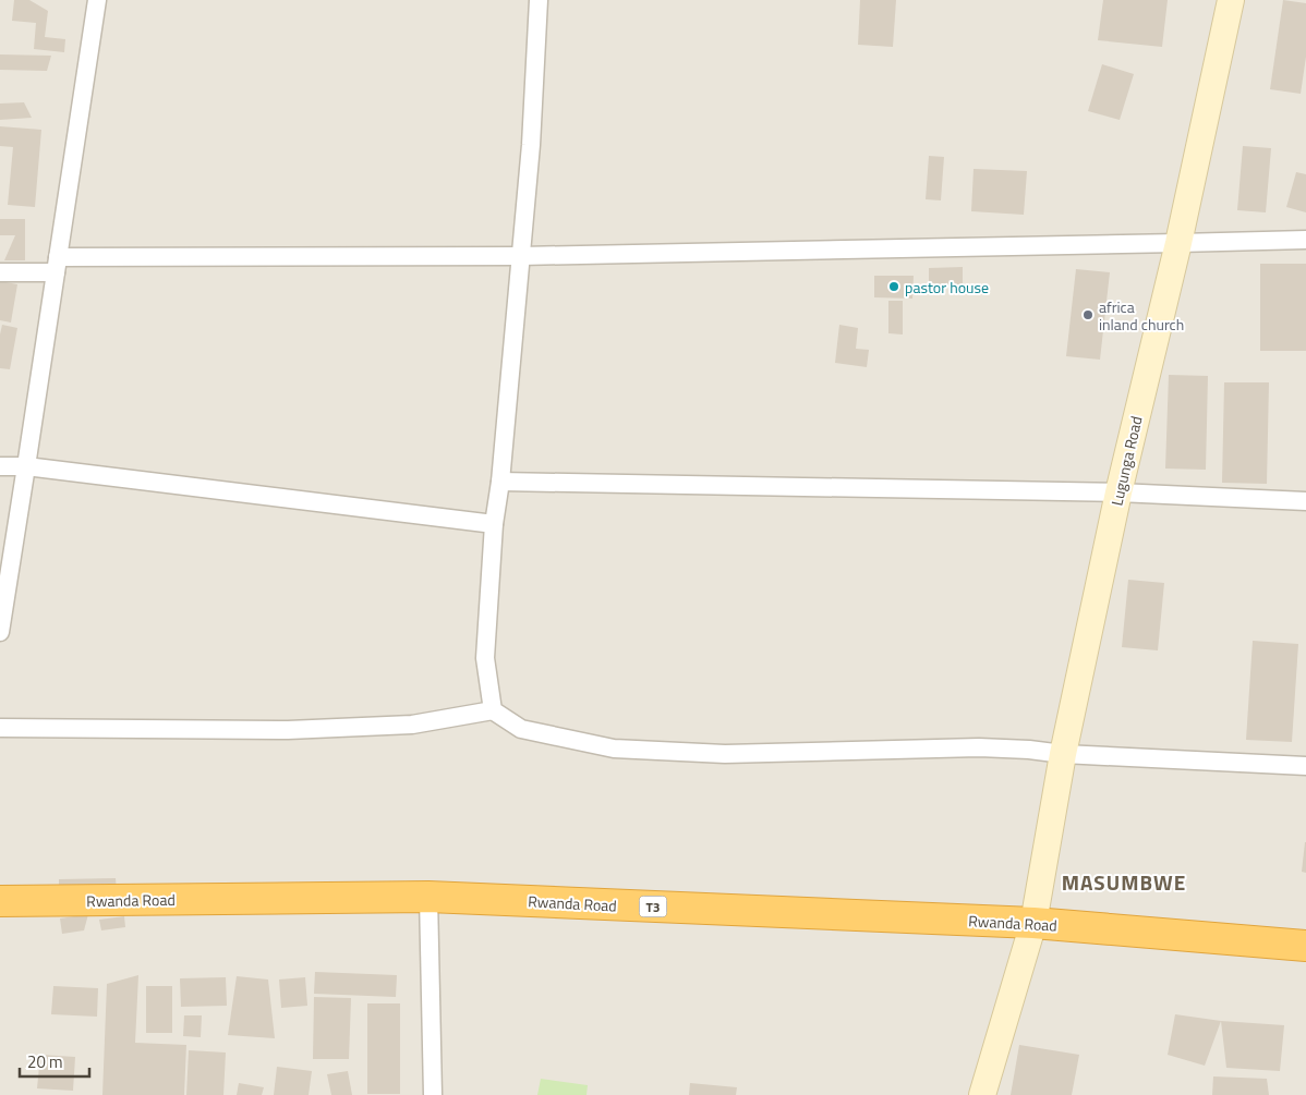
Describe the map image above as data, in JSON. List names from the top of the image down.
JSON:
{
  "streets": {
    "highway": ["Rwanda Road", "T3"],
    "street": ["Lugunga Road"]
  },
  "crossings": [
    ["Lugunga Road", "Rwanda Road"]
  ],
  "districts": ["MASUMBWE"],
  "places": ["pastor house", "africa inland church"],
  "scale_bar": "20 m"
}
